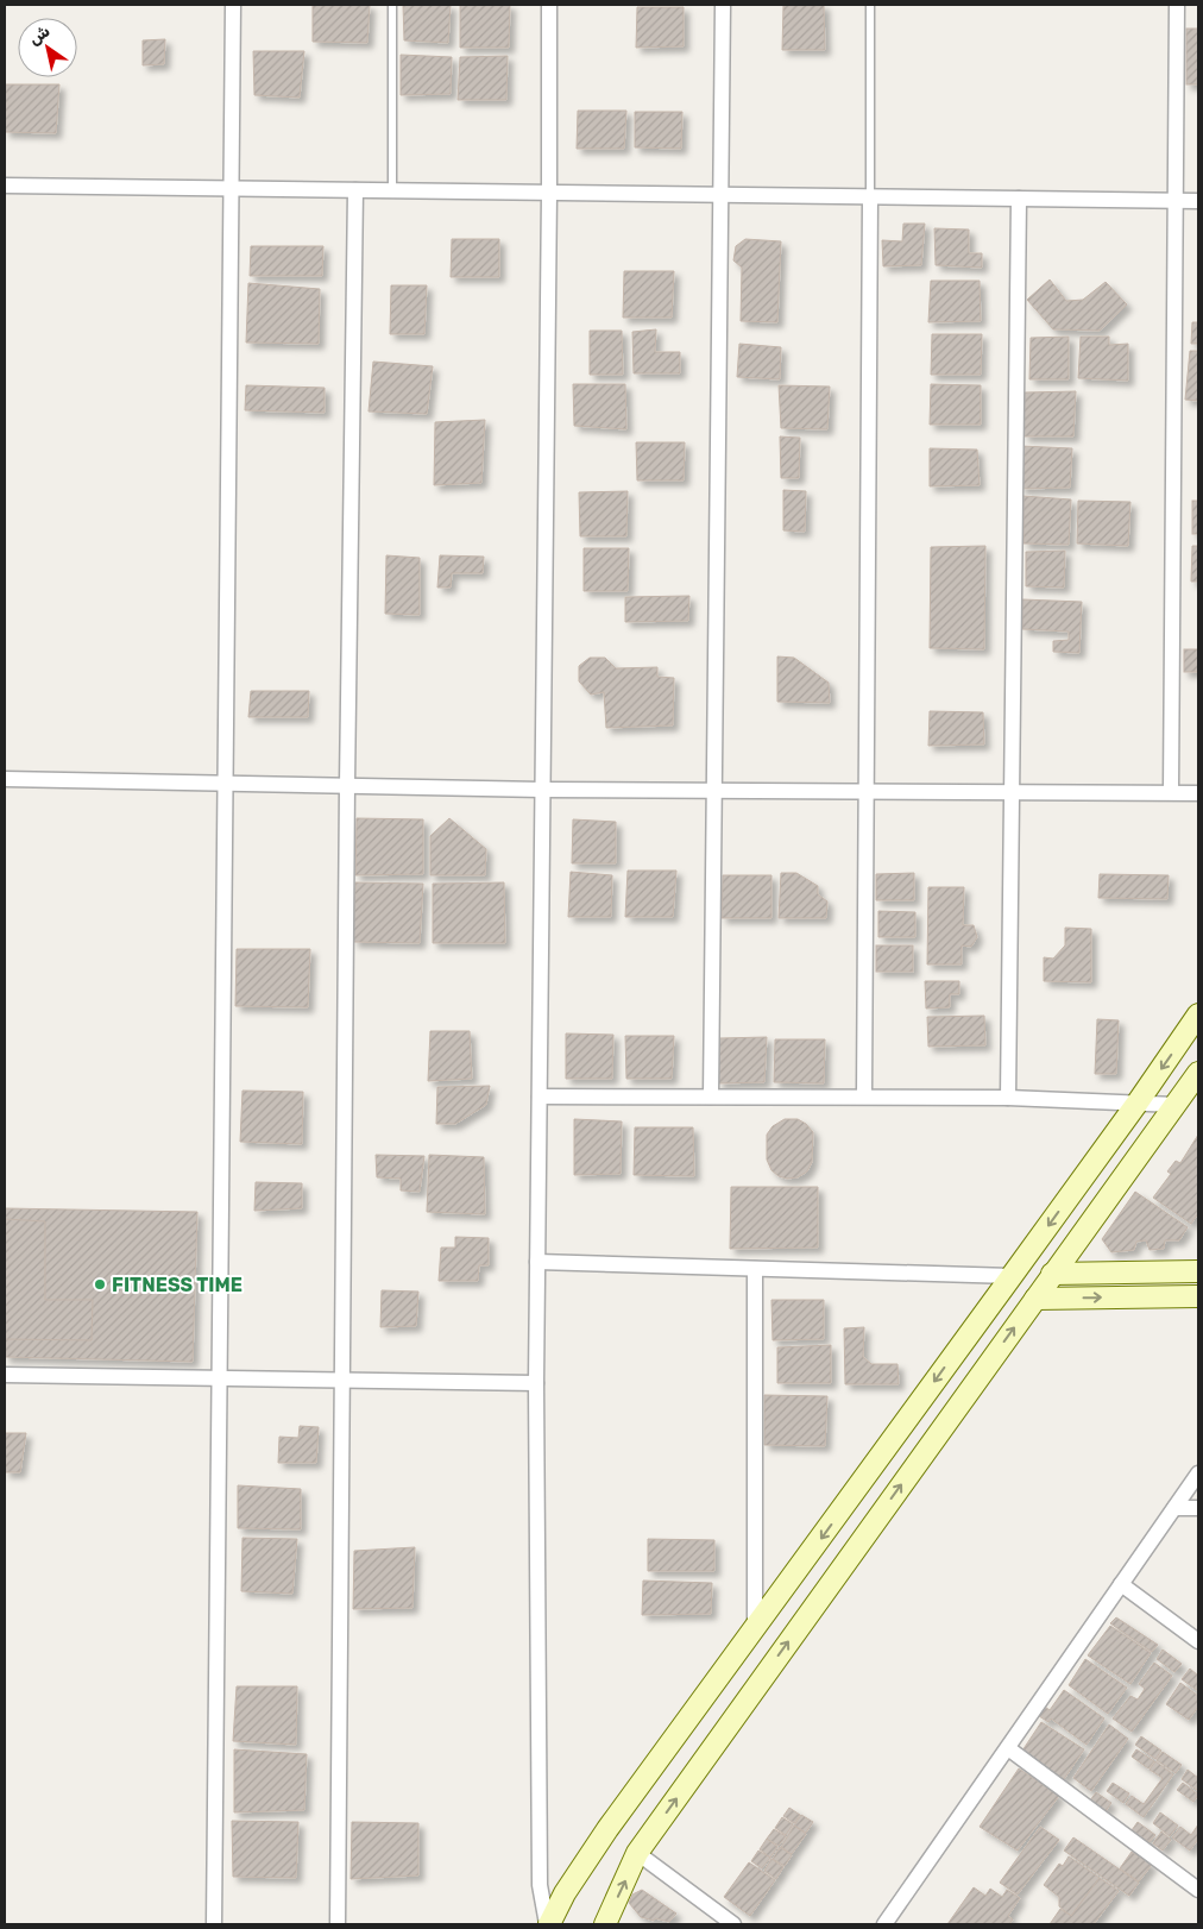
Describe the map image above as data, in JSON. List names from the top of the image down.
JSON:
{
  "places": ["FITNESS TIME"],
  "north": "top left"
}
